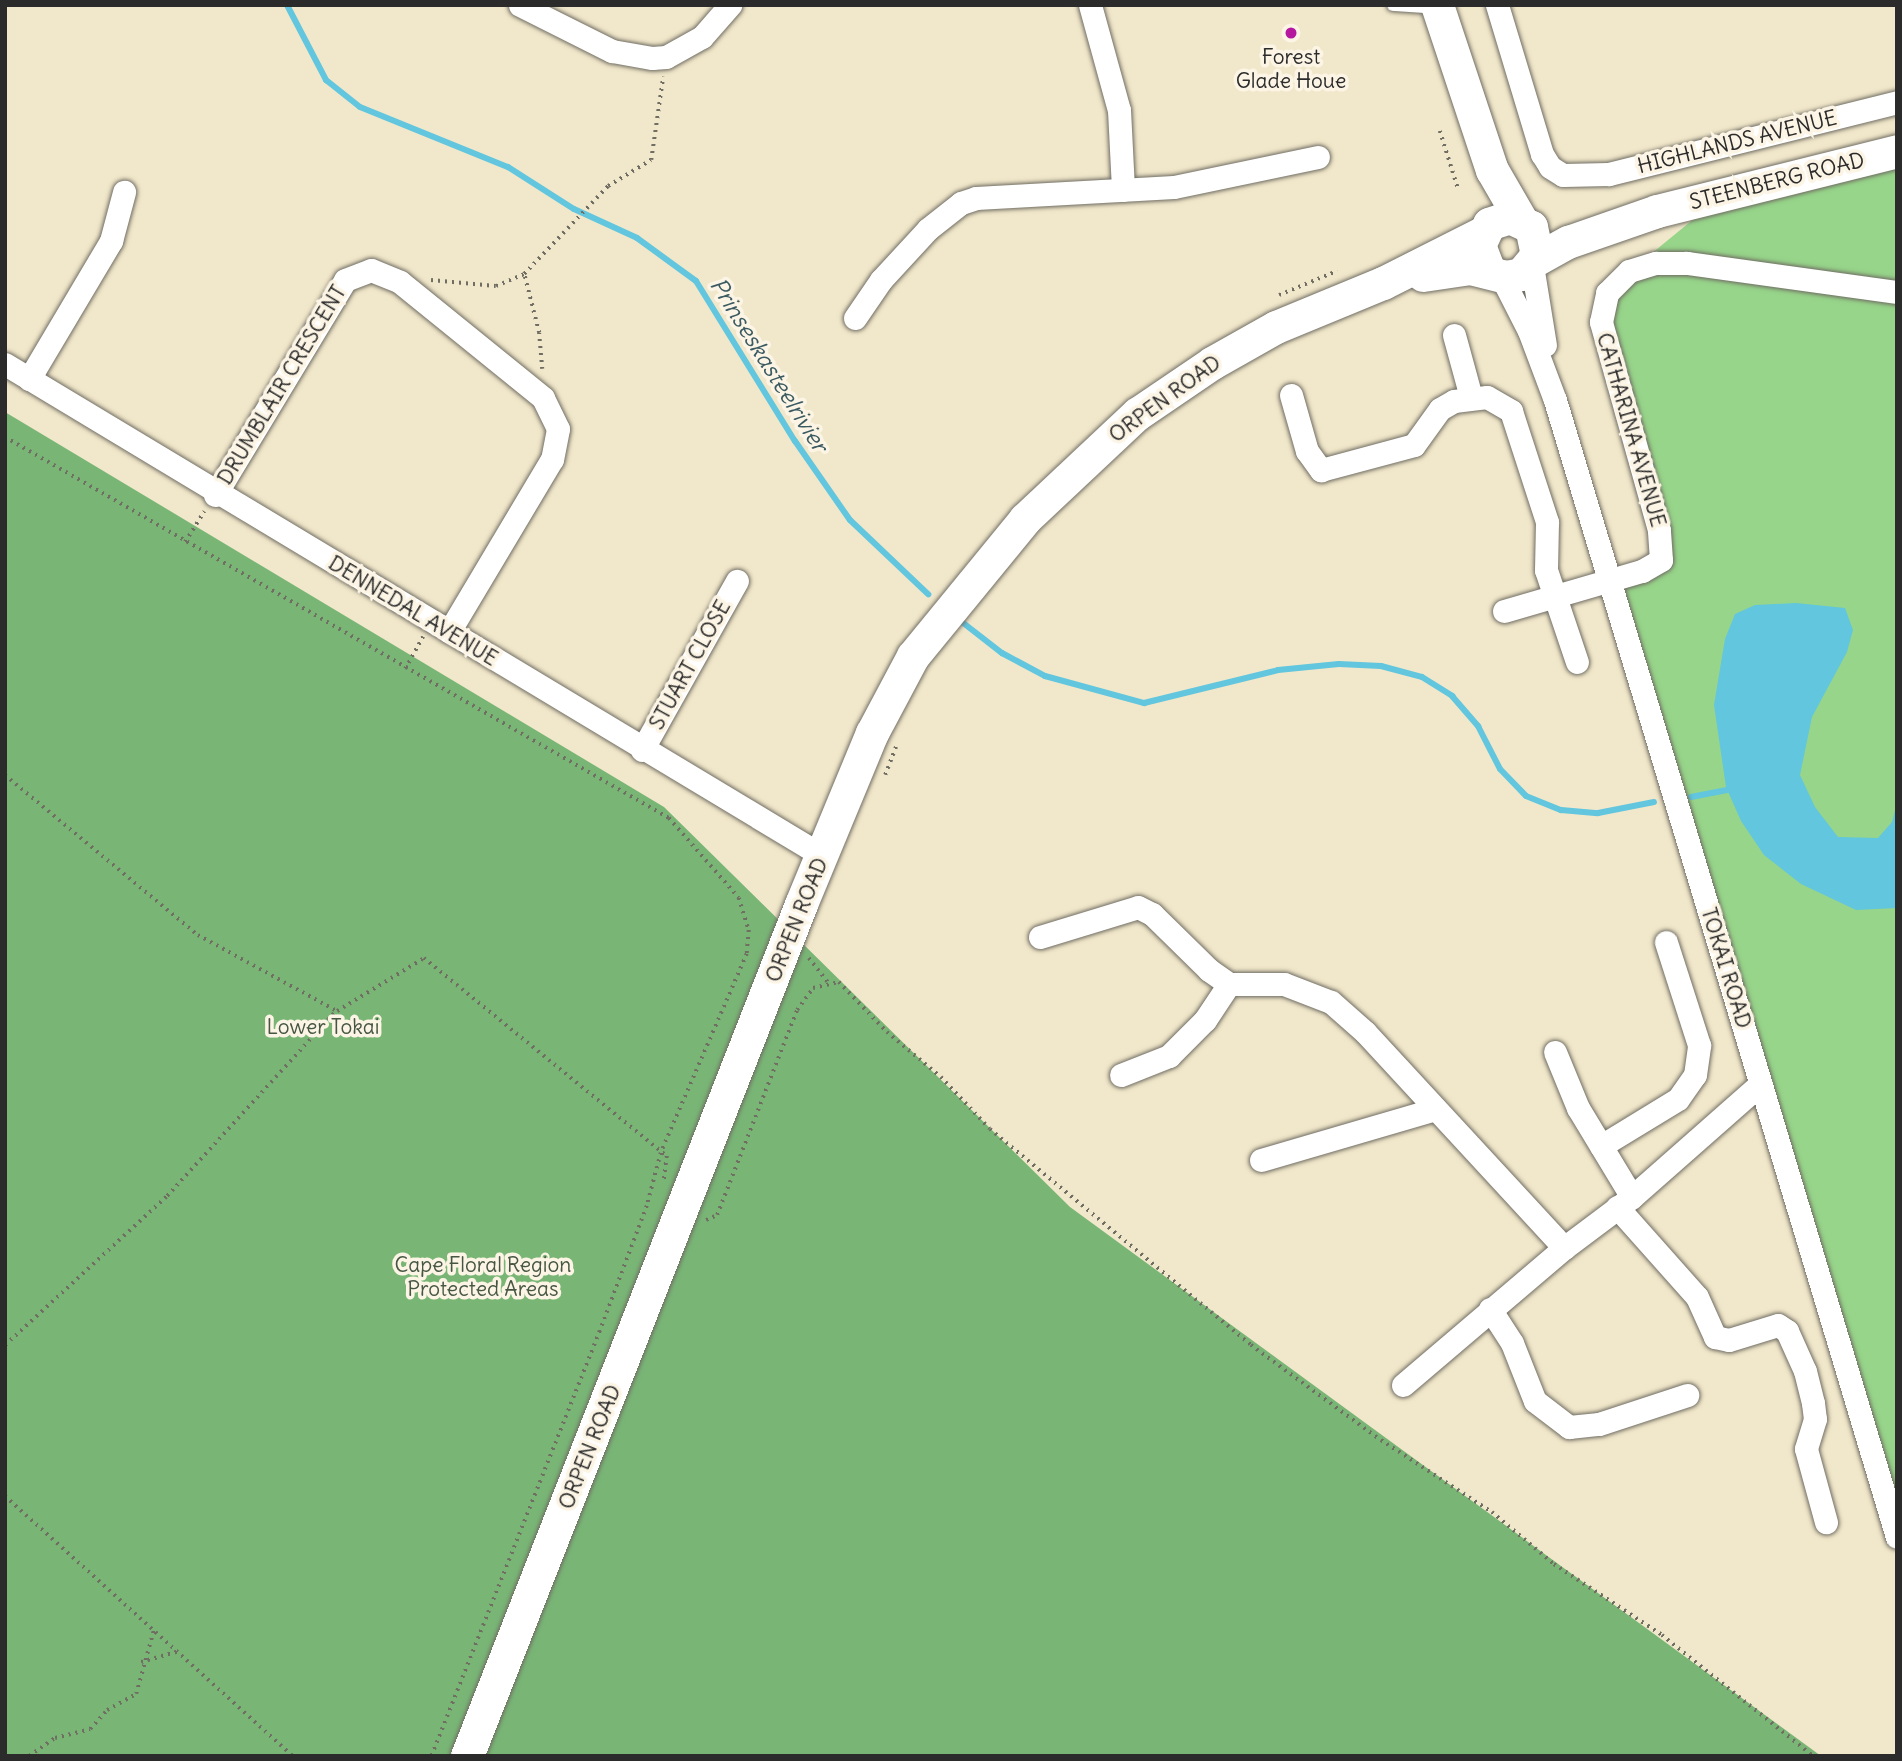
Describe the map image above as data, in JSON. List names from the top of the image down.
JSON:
{
  "streets": {
    "main road": ["STEENBERG ROAD", "ORPEN ROAD"],
    "street": [
      "HIGHLANDS AVENUE",
      "DRUMBLAIR CRESCENT",
      "CATHARINA AVENUE",
      "DENNEDAL AVENUE",
      "STUART CLOSE",
      "TOKAI ROAD"
    ]
  },
  "crossings": [
    ["STEENBERG ROAD", "ORPEN ROAD"],
    ["STEENBERG ROAD", "TOKAI ROAD"],
    ["DRUMBLAIR CRESCENT", "DENNEDAL AVENUE"],
    ["ORPEN ROAD", "DENNEDAL AVENUE"],
    ["ORPEN ROAD", "TOKAI ROAD"],
    ["CATHARINA AVENUE", "TOKAI ROAD"],
    ["DENNEDAL AVENUE", "STUART CLOSE"]
  ],
  "water": ["Prinseskasteelrivier"],
  "parks": ["Lower Tokai", "Cape Floral Region Protected Areas"],
  "places": ["Forest Glade Houe"]
}
